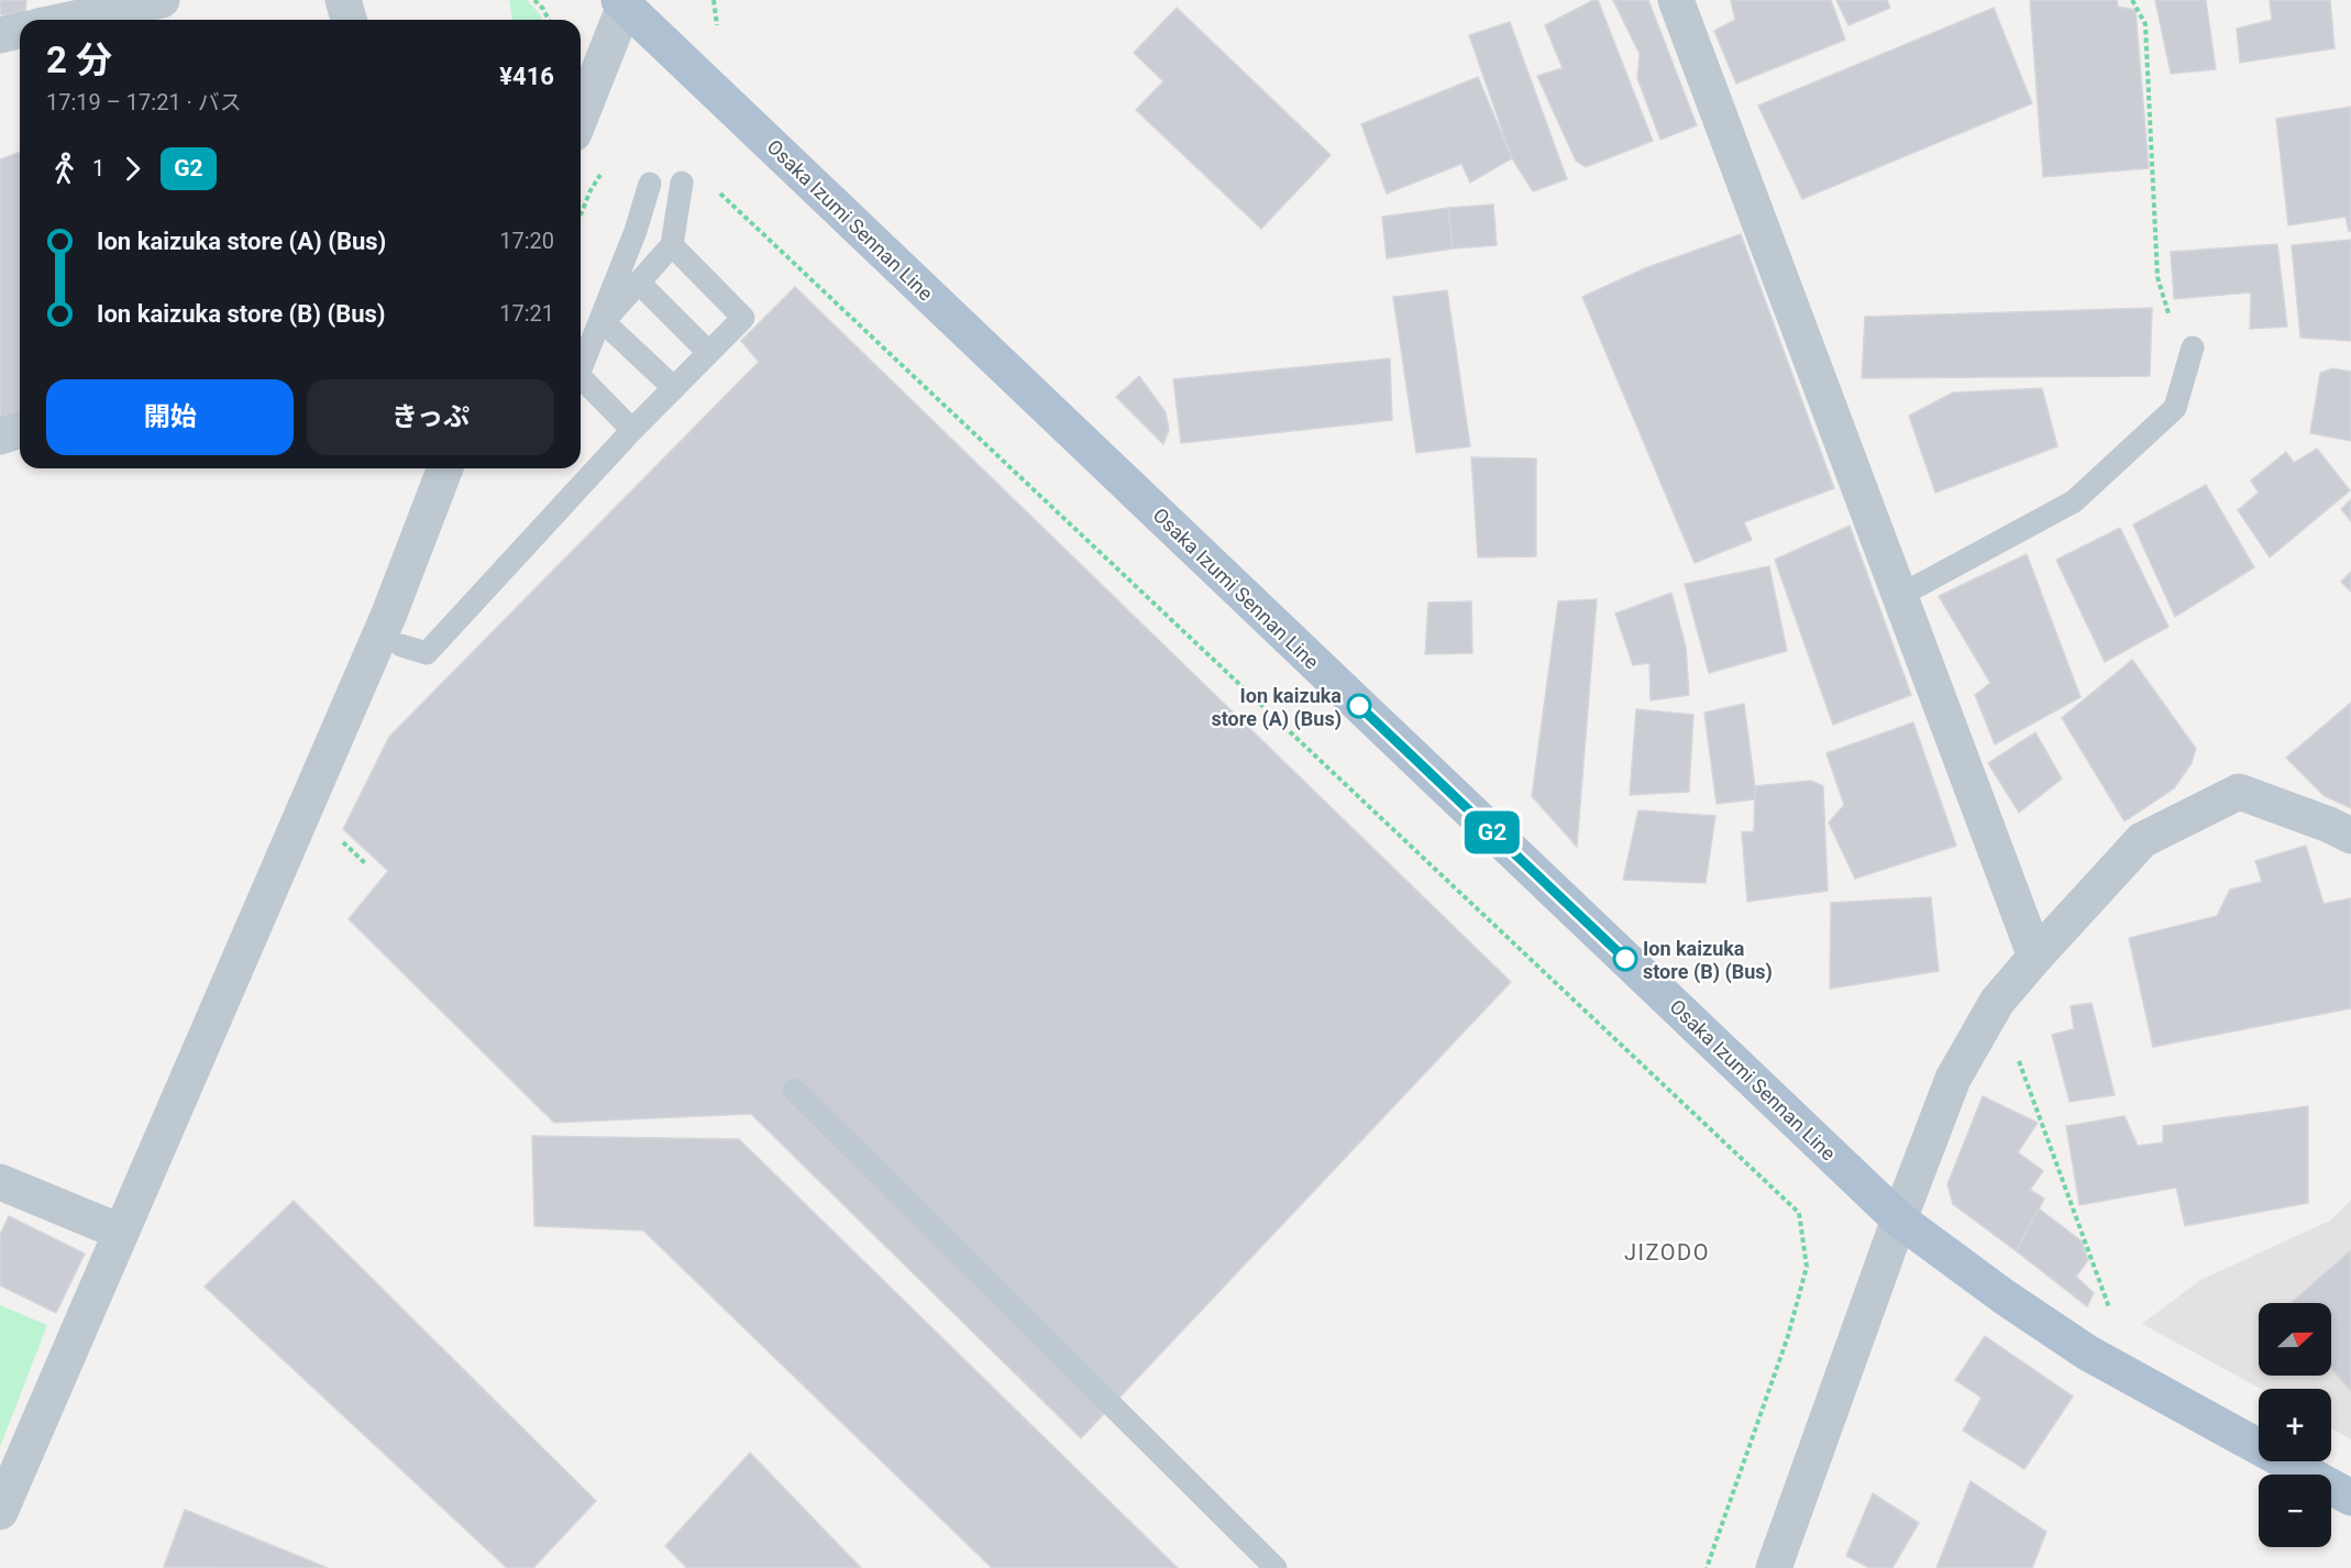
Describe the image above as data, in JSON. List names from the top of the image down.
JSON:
{
  "streets": {
    "main road": ["Osaka Izumi Sennan Line"]
  },
  "districts": ["JIZODO"],
  "places": ["Ion kaizuka store (A) (Bus)", "Ion kaizuka store (B) (Bus)"],
  "lines": ["bus line G2"],
  "north": "right",
  "page": {
    "on_map": "G2",
    "heading": ["2 分", "17:19 – 17:21 · バス", "¥416"],
    "legs": ["1", "G2"],
    "list": [
      {
        "name": "Ion kaizuka store (A) (Bus)",
        "value": "17:20"
      },
      {
        "name": "Ion kaizuka store (B) (Bus)",
        "value": "17:21"
      }
    ],
    "buttons": ["開始", "きっぷ"],
    "map_buttons": ["+", "−"]
  }
}
